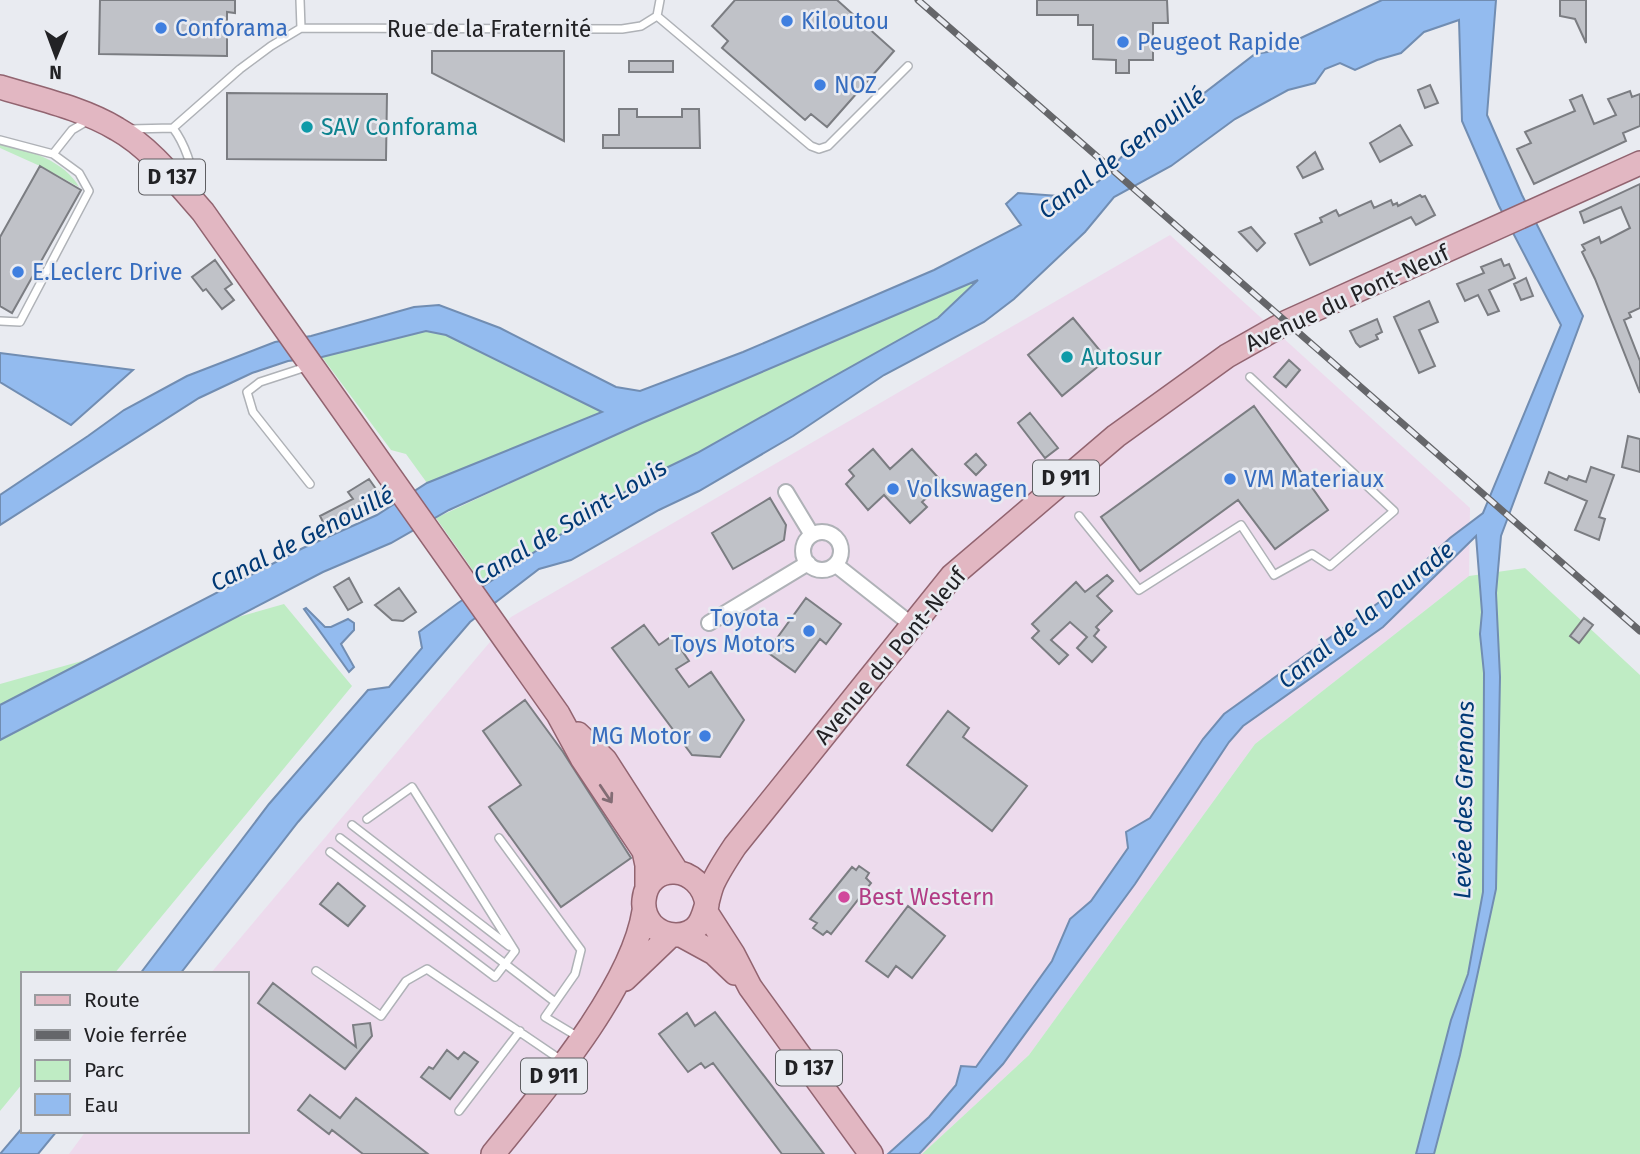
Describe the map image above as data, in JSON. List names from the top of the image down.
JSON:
{
  "streets": {
    "main road": ["D 137", "Avenue du Pont-Neuf", "D 911"],
    "lane": ["Rue de la Fraternité"]
  },
  "crossings": [
    ["D 137", "D 911"],
    ["Avenue du Pont-Neuf", "D 911"]
  ],
  "water": [
    "Canal de Genouillé",
    "Canal de Saint-Louis",
    "Canal de la Daurade",
    "Levée des Grenons"
  ],
  "places": [
    "Kiloutou",
    "Conforama",
    "Peugeot Rapide",
    "NOZ",
    "SAV Conforama",
    "E.Leclerc Drive",
    "Autosur",
    "VM Materiaux",
    "Volkswagen",
    "Toyota - Toys Motors",
    "MG Motor",
    "Best Western"
  ],
  "legend": [
    "Route",
    "Voie ferrée",
    "Parc",
    "Eau"
  ],
  "north": "bottom"
}
